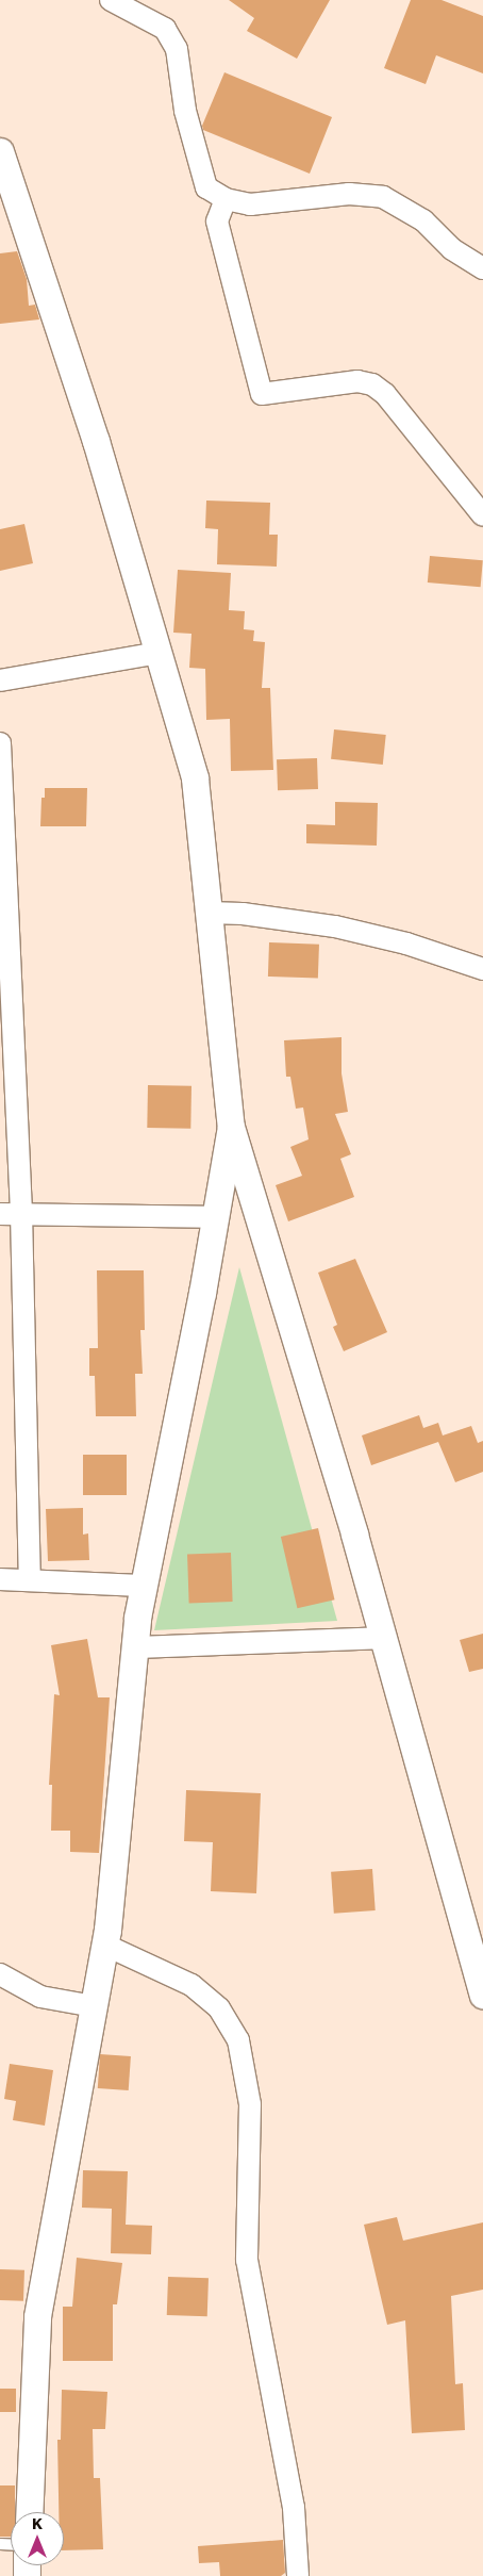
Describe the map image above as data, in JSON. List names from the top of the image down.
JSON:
{
  "north": "top"
}
